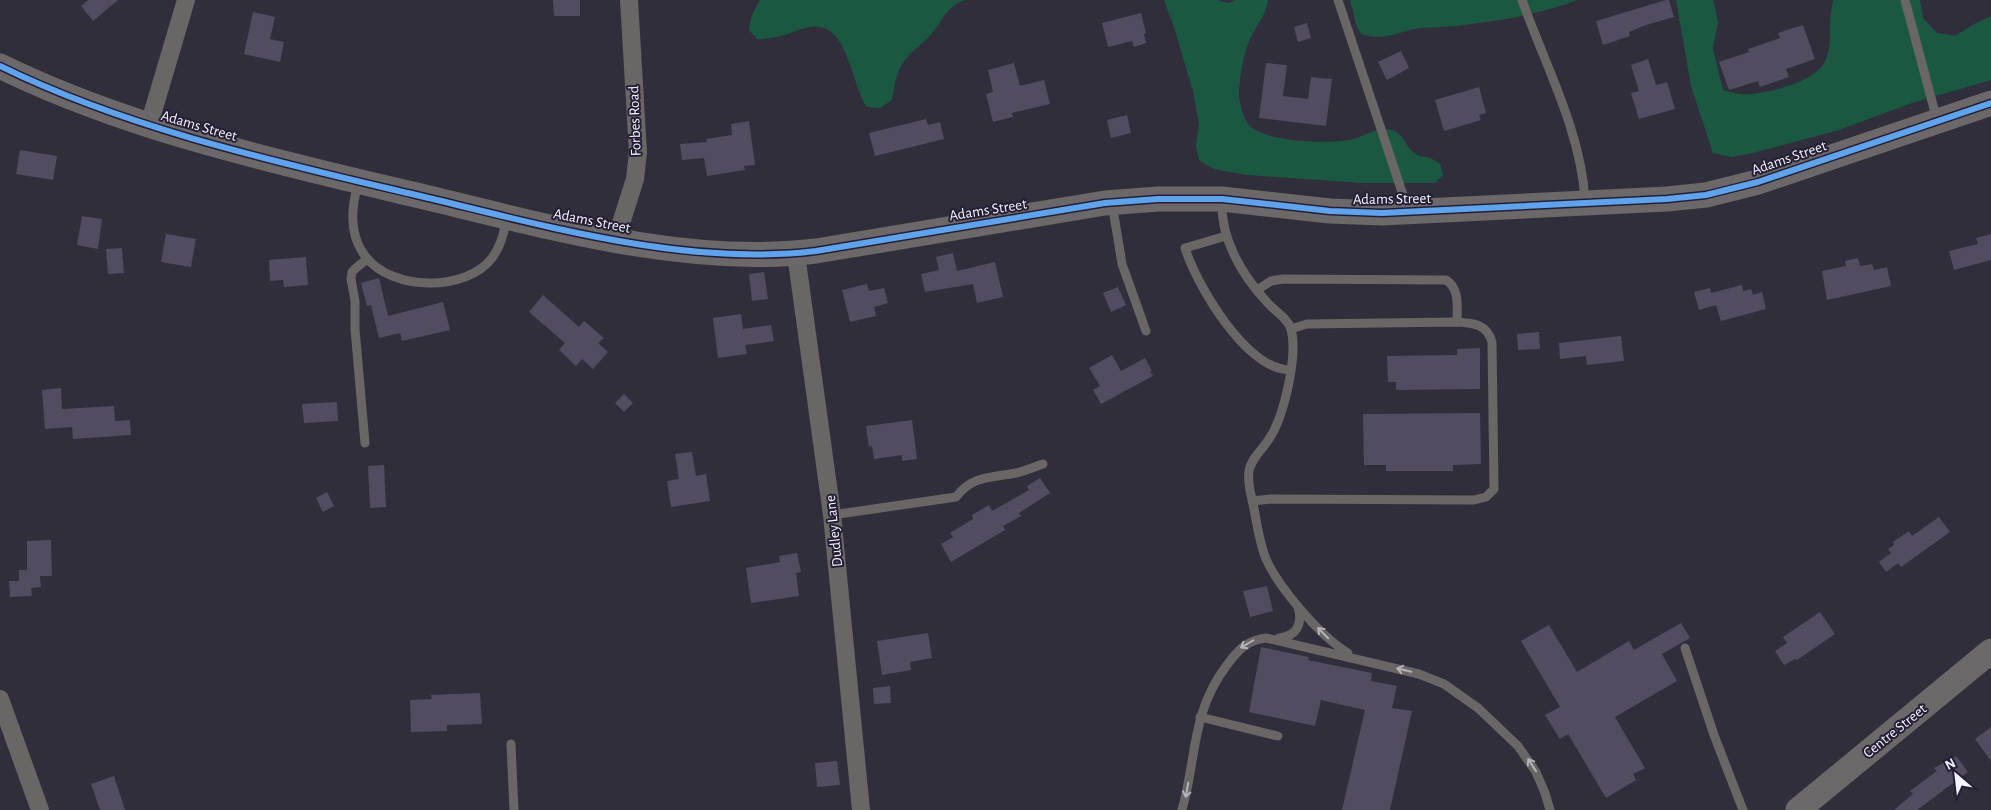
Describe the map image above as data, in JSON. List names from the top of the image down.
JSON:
{
  "streets": {
    "main road": ["Adams Street", "Centre Street"],
    "street": ["Forbes Road", "Dudley Lane"]
  },
  "crossings": [
    ["Forbes Road", "Adams Street"],
    ["Adams Street", "Dudley Lane"]
  ],
  "north": "top left"
}
